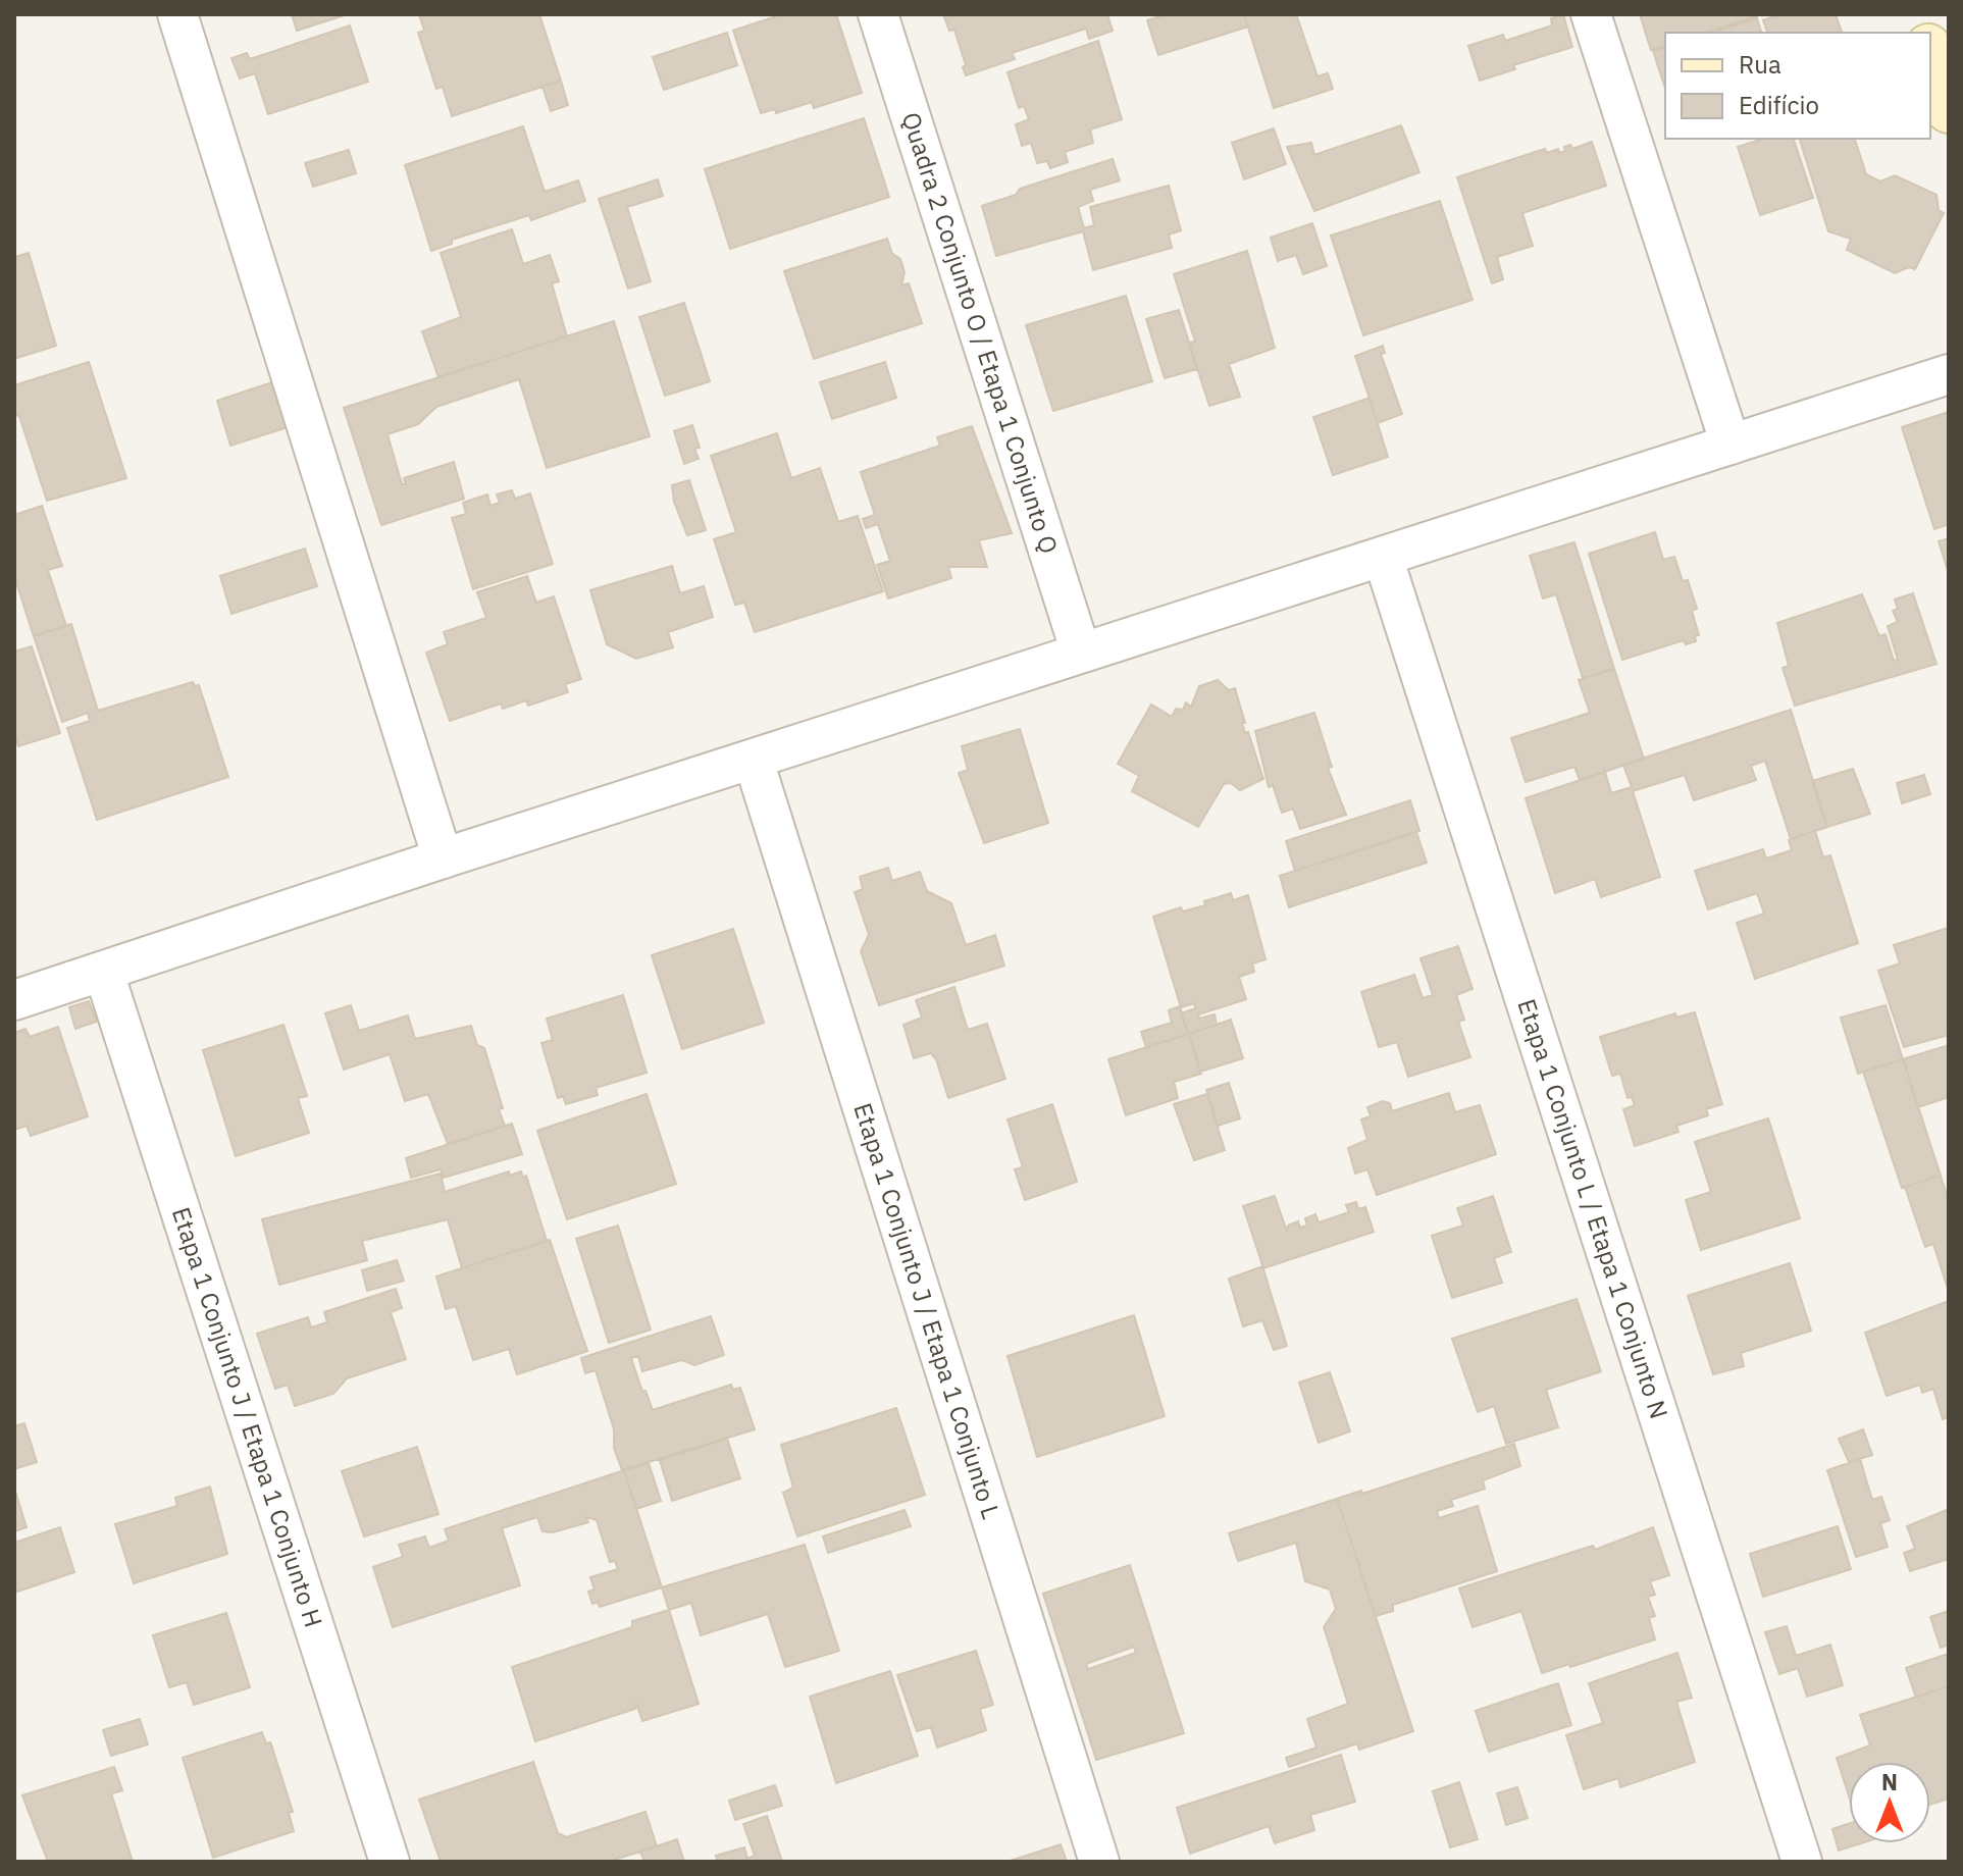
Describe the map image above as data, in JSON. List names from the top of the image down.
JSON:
{
  "streets": {
    "street": [
      "Quadra 2 Conjunto O / Etapa 1 Conjunto Q",
      "Etapa 1 Conjunto L / Etapa 1 Conjunto N",
      "Etapa 1 Conjunto J / Etapa 1 Conjunto L",
      "Etapa 1 Conjunto J / Etapa 1 Conjunto H"
    ]
  },
  "legend": ["Rua", "Edifício"],
  "north": "top"
}
